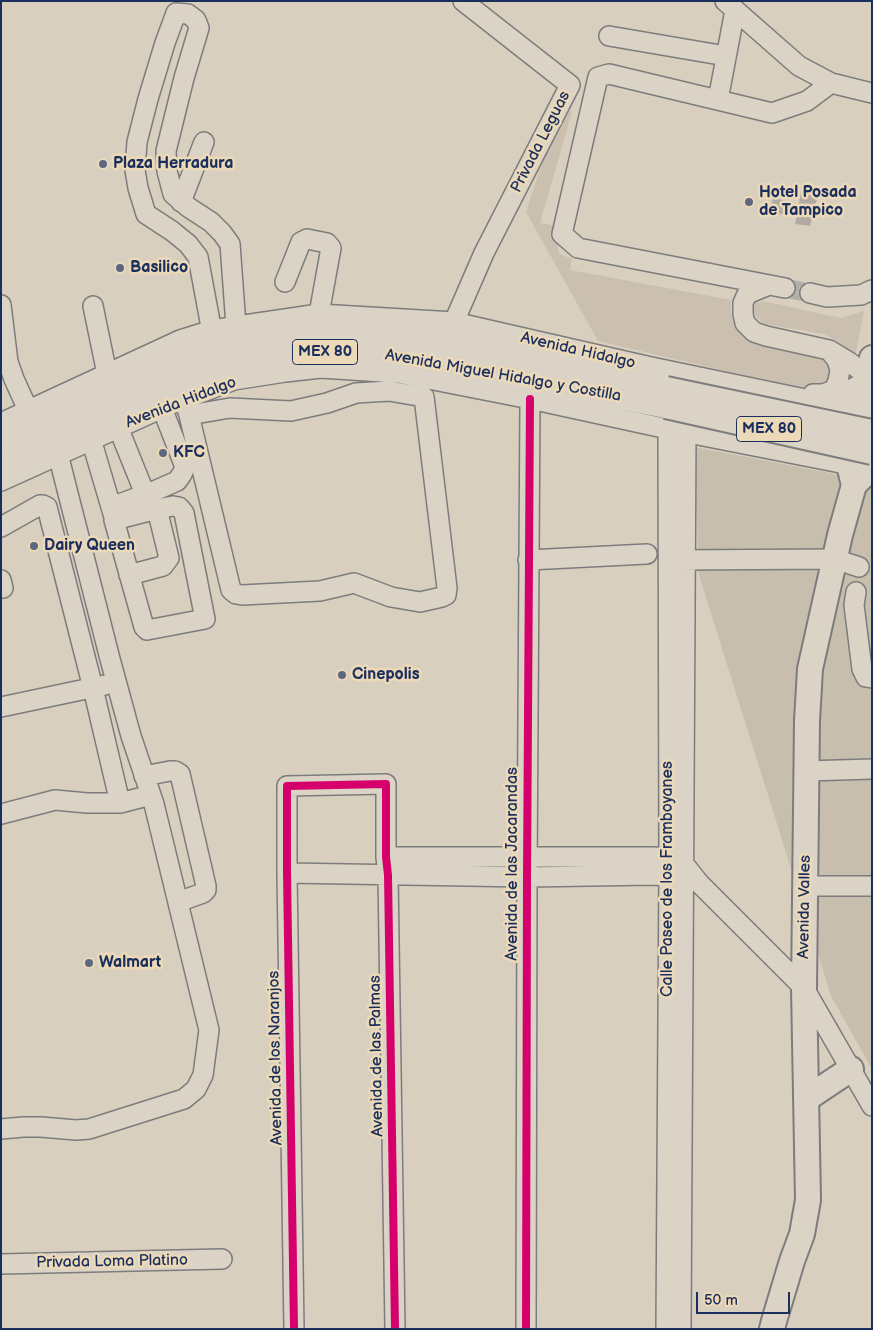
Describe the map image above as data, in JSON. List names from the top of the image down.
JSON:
{
  "streets": {
    "main road": ["MEX 80", "Avenida Miguel Hidalgo y Costilla", "Avenida Valles"],
    "street": [
      "Privada Leguas",
      "Avenida Hidalgo",
      "Avenida de las Jacarandas",
      "Calle Paseo de los Framboyanes",
      "Avenida de las Palmas",
      "Avenida de los Naranjos",
      "Privada Loma Platino"
    ]
  },
  "crossings": [
    ["Privada Leguas", "Avenida Hidalgo"],
    ["Avenida Hidalgo", "Avenida Miguel Hidalgo y Costilla"],
    ["Avenida Hidalgo", "Avenida de las Jacarandas"],
    ["Avenida Hidalgo", "Calle Paseo de los Framboyanes"],
    ["Avenida Hidalgo", "Avenida Valles"],
    ["Avenida Miguel Hidalgo y Costilla", "Calle Paseo de los Framboyanes"],
    ["Avenida Miguel Hidalgo y Costilla", "Avenida Valles"],
    ["Avenida de las Palmas", "Avenida de los Naranjos"]
  ],
  "places": [
    "Plaza Herradura",
    "Hotel Posada de Tampico",
    "Basilico",
    "KFC",
    "Dairy Queen",
    "Cinepolis",
    "Walmart"
  ],
  "scale_bar": "50 m"
}
